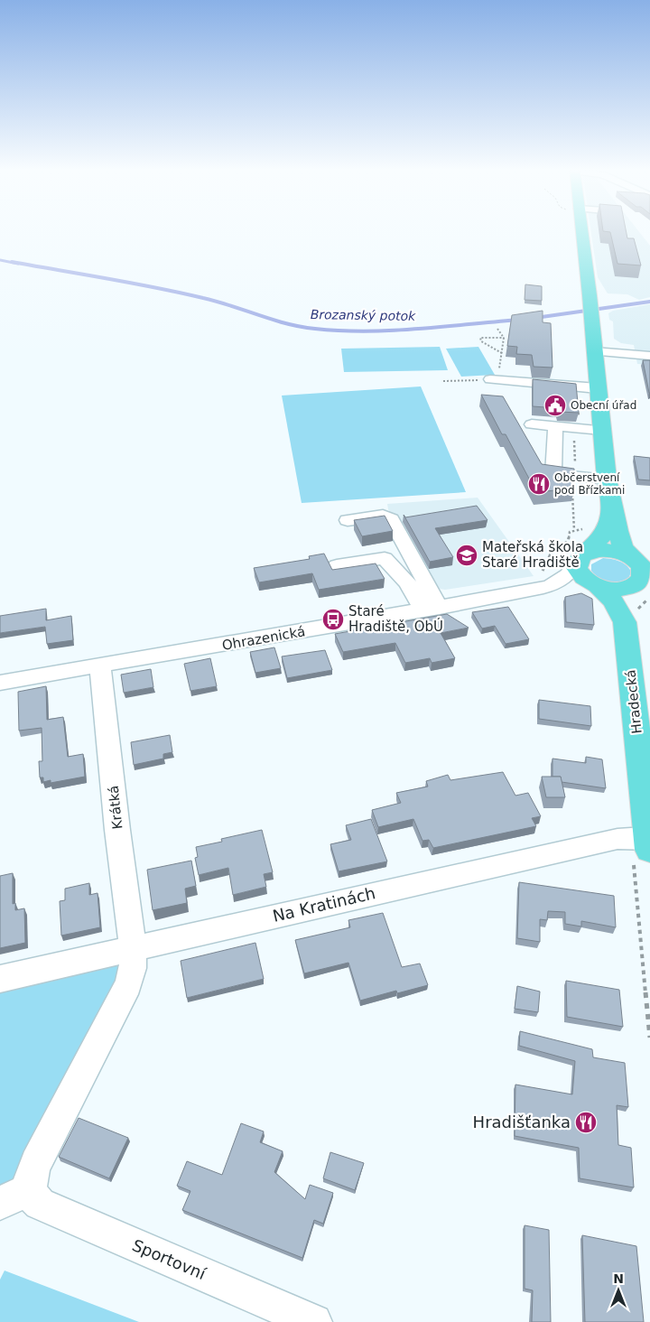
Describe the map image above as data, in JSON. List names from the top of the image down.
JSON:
{
  "streets": {
    "main road": ["Hradecká"],
    "street": [
      "Ohrazenická",
      "Krátká",
      "Na Kratinách",
      "Sportovní"
    ]
  },
  "crossings": [
    ["Ohrazenická", "Hradecká"],
    ["Ohrazenická", "Krátká"],
    ["Hradecká", "Na Kratinách"],
    ["Krátká", "Na Kratinách"],
    ["Krátká", "Sportovní"],
    ["Na Kratinách", "Sportovní"]
  ],
  "water": ["Brozanský potok"],
  "places": {
    "public building": ["Obecní úřad"],
    "restaurant": ["Občerstvení pod Břízkami", "Hradišťanka"],
    "school or university": ["Mateřská škola Staré Hradiště"],
    "bus stop": ["Staré Hradiště, ObÚ"]
  },
  "north": "top"
}
